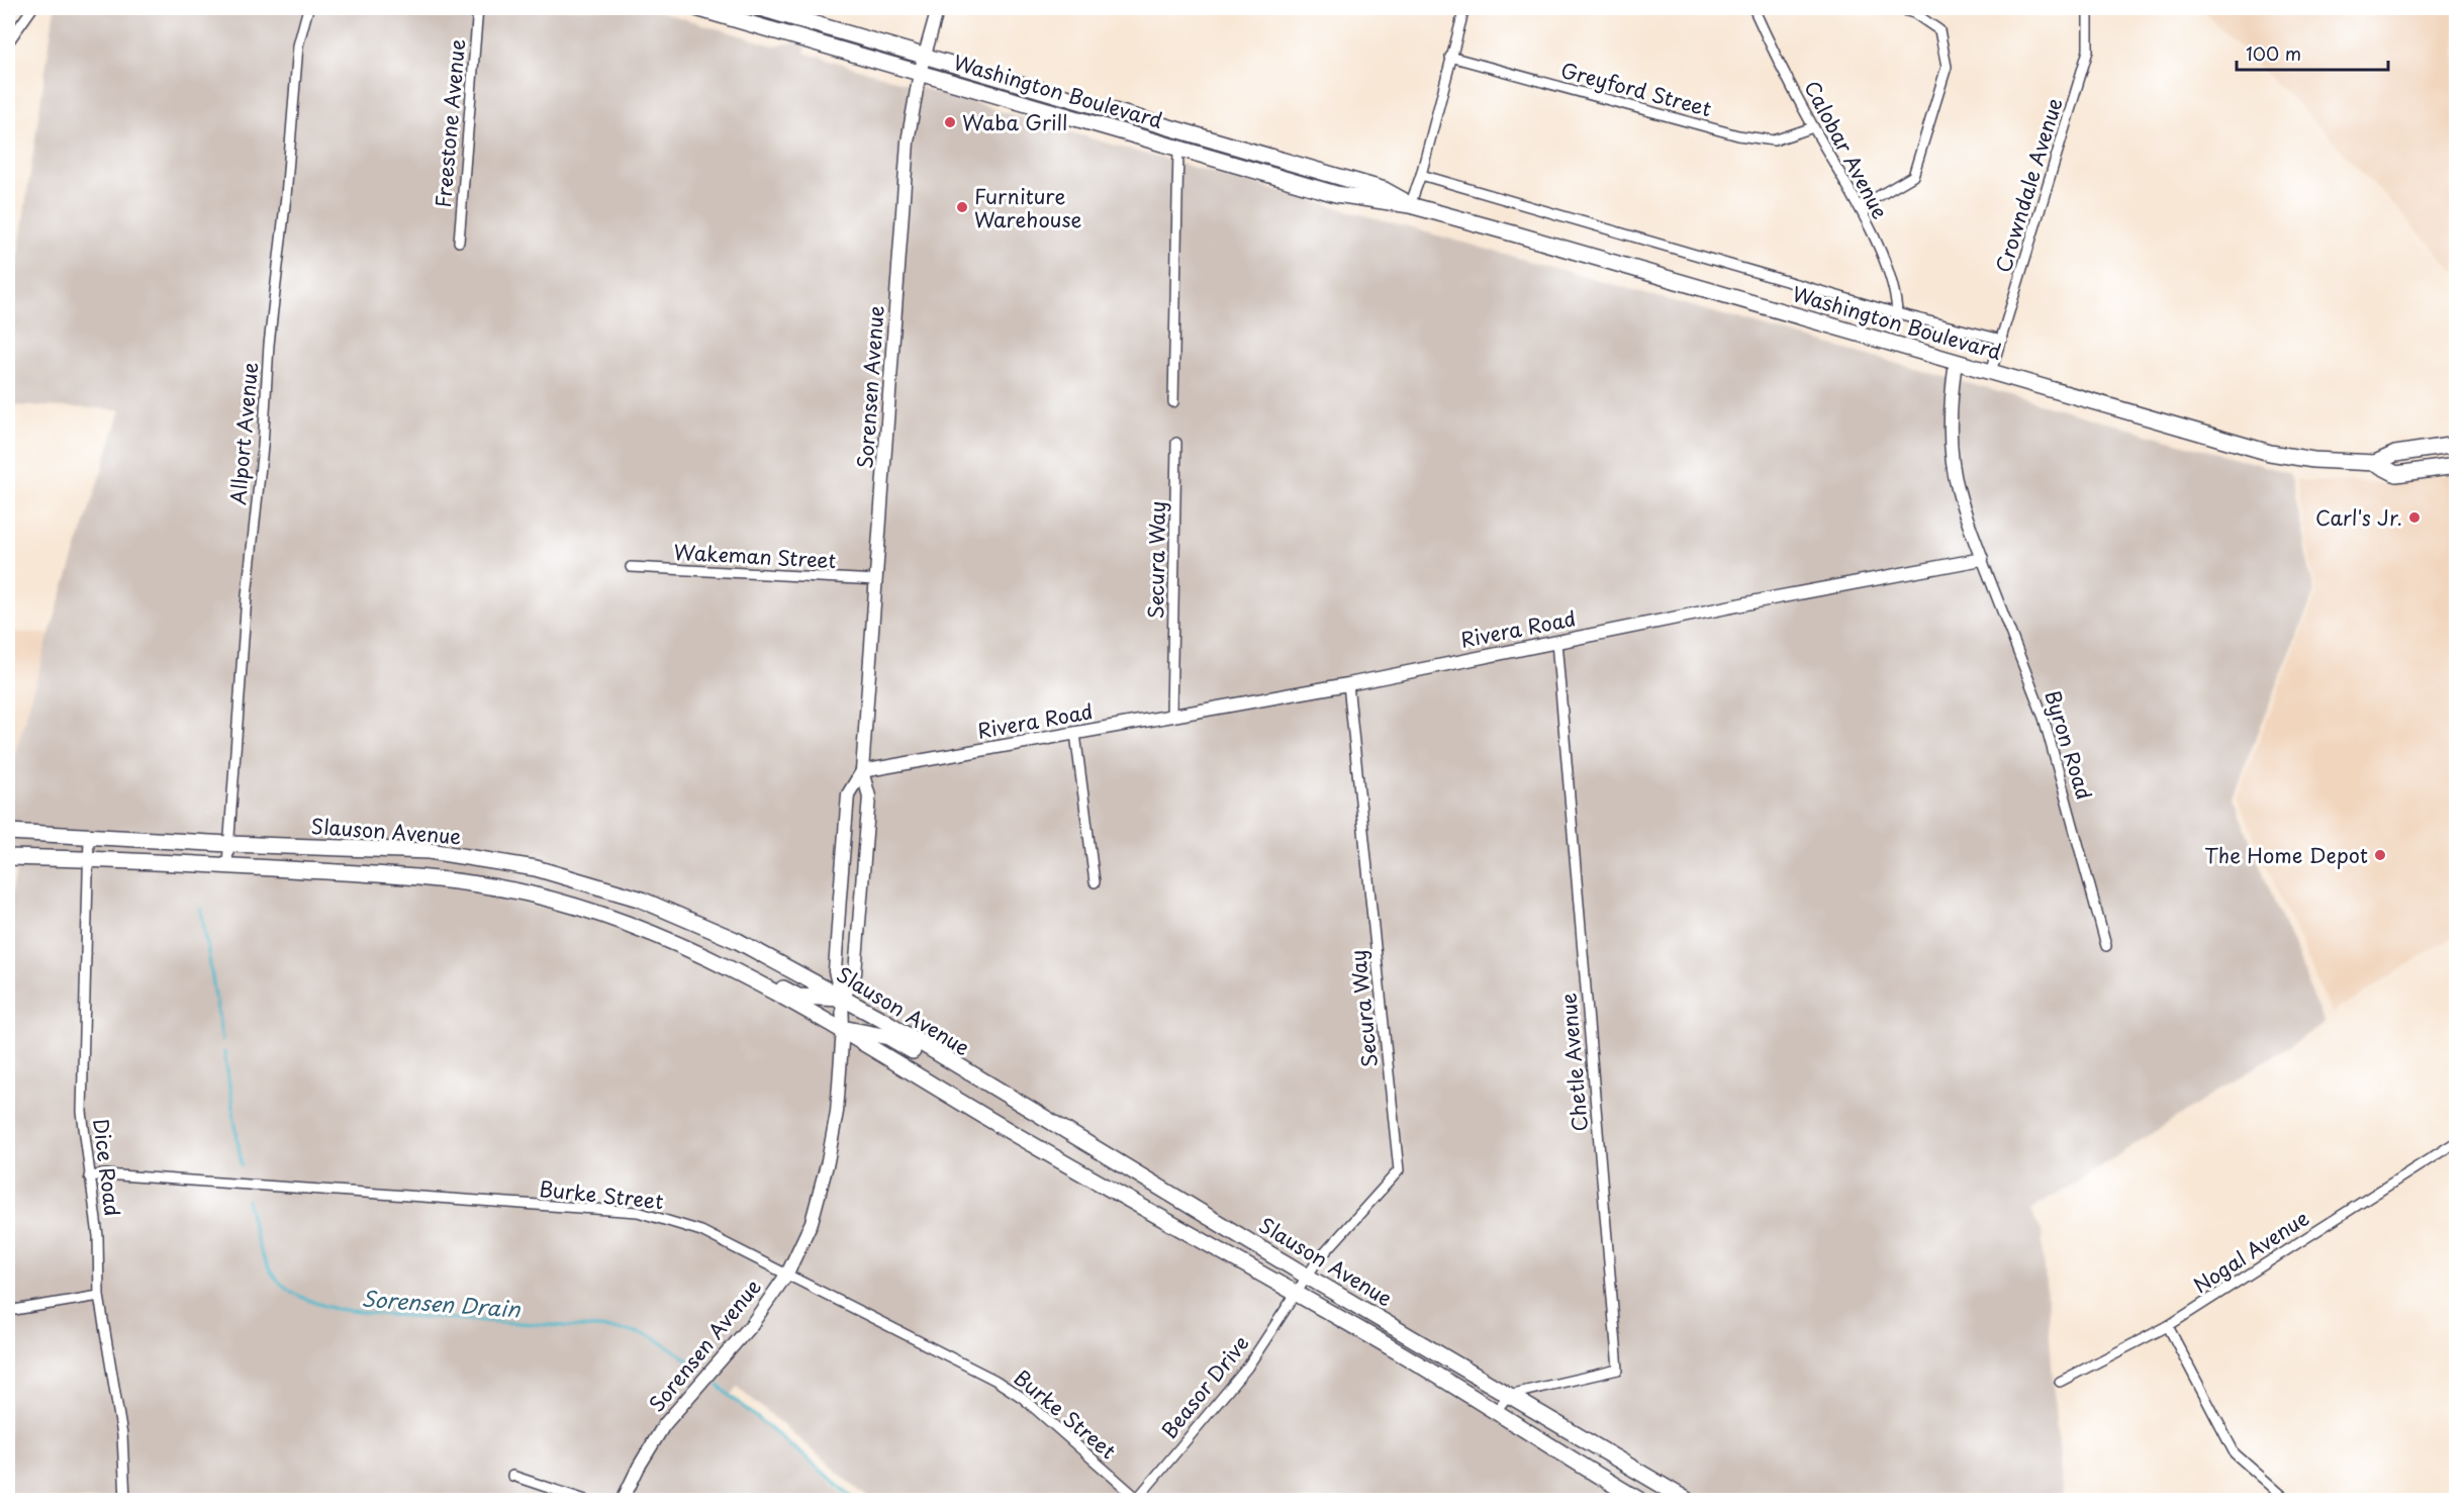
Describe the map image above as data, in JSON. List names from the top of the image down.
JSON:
{
  "streets": {
    "main road": ["Washington Boulevard", "Slauson Avenue"],
    "street": [
      "Greyford Street",
      "Freestone Avenue",
      "Calobar Avenue",
      "Crowndale Avenue",
      "Sorensen Avenue",
      "Allport Avenue",
      "Wakeman Street",
      "Secura Way",
      "Rivera Road",
      "Byron Road",
      "Chetle Avenue",
      "Dice Road",
      "Burke Street",
      "Nogal Avenue",
      "Beasor Drive"
    ]
  },
  "crossings": [
    ["Greyford Street", "Calobar Avenue"],
    ["Washington Boulevard", "Calobar Avenue"],
    ["Washington Boulevard", "Crowndale Avenue"],
    ["Washington Boulevard", "Sorensen Avenue"],
    ["Sorensen Avenue", "Wakeman Street"],
    ["Sorensen Avenue", "Rivera Road"],
    ["Sorensen Avenue", "Slauson Avenue"],
    ["Sorensen Avenue", "Burke Street"],
    ["Allport Avenue", "Slauson Avenue"],
    ["Secura Way", "Rivera Road"],
    ["Secura Way", "Slauson Avenue"],
    ["Secura Way", "Beasor Drive"],
    ["Rivera Road", "Byron Road"],
    ["Rivera Road", "Chetle Avenue"],
    ["Slauson Avenue", "Chetle Avenue"],
    ["Slauson Avenue", "Dice Road"],
    ["Slauson Avenue", "Beasor Drive"],
    ["Dice Road", "Burke Street"],
    ["Burke Street", "Beasor Drive"]
  ],
  "water": ["Sorensen Drain"],
  "places": [
    "Waba Grill",
    "Furniture Warehouse",
    "Carl's Jr.",
    "The Home Depot"
  ],
  "scale_bar": "100 m"
}
